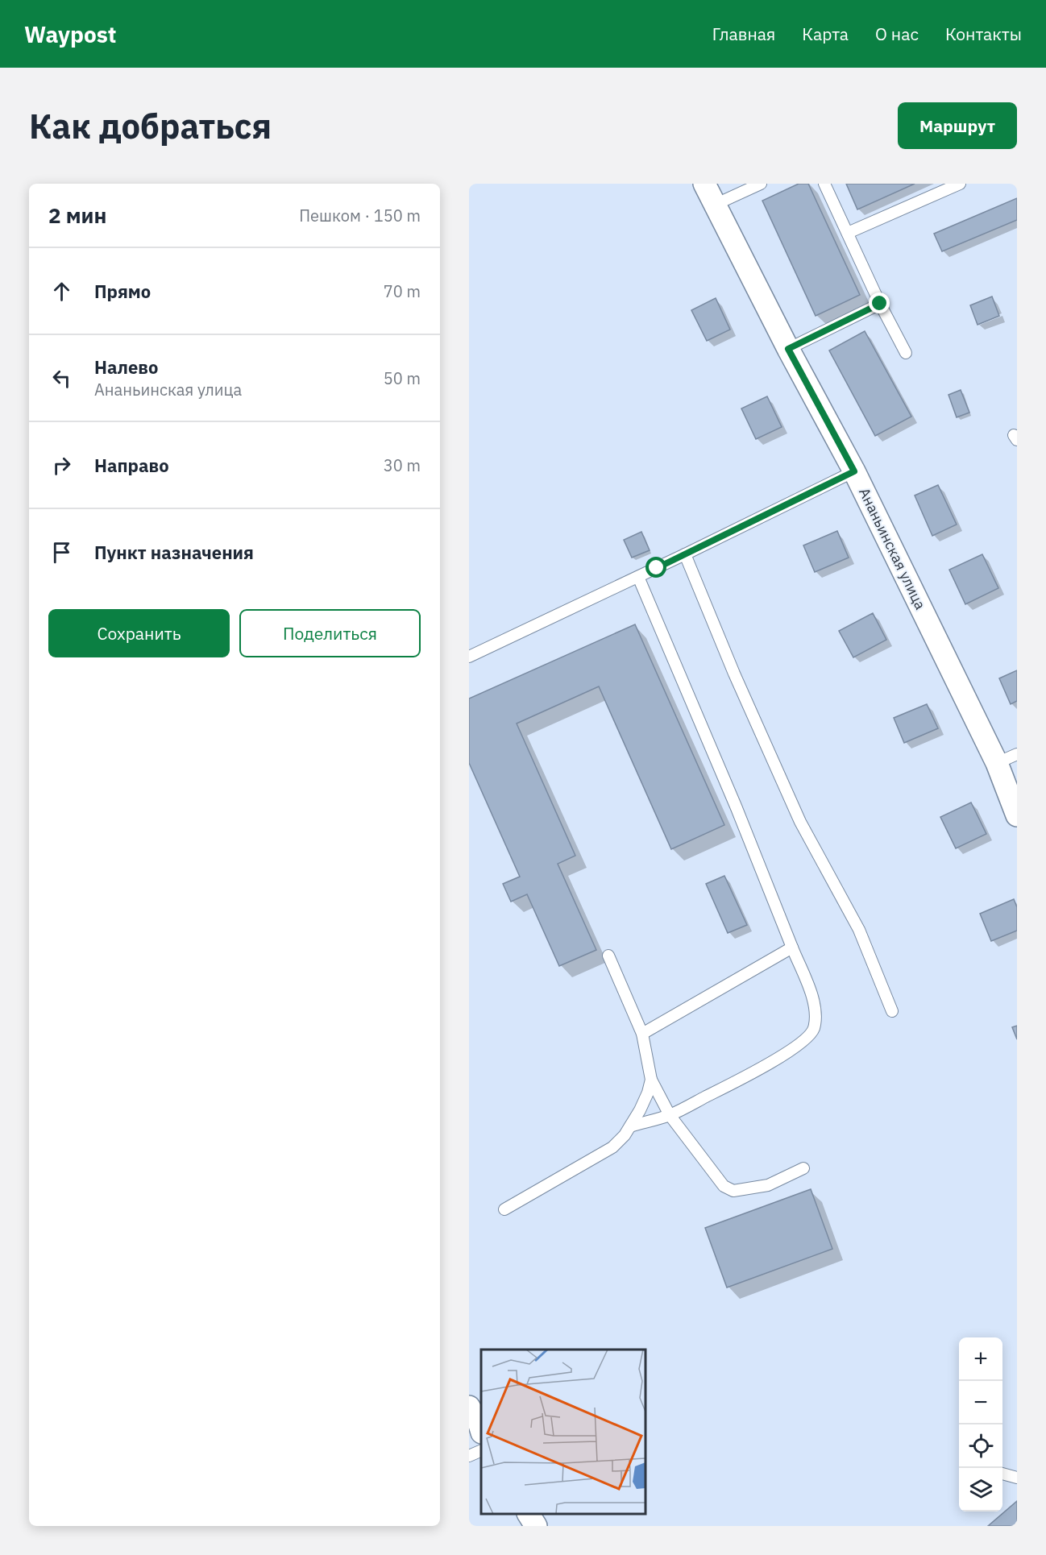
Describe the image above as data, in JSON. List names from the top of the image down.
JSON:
{
  "streets": {
    "street": ["Ананьинская улица"]
  },
  "page": {
    "header": "Waypost",
    "nav": [
      "Главная",
      "Карта",
      "О нас",
      "Контакты"
    ],
    "buttons": [
      "Маршрут",
      ["Сохранить", "Поделиться"]
    ],
    "title": "Как добраться",
    "heading": ["2 мин", "Пешком · 150 m"],
    "list": [
      ["Прямо", "70 m"],
      ["Налево", "Ананьинская улица", "50 m"],
      ["Направо", "30 m"],
      "Пункт назначения"
    ],
    "map_buttons": ["+", "−"]
  }
}
